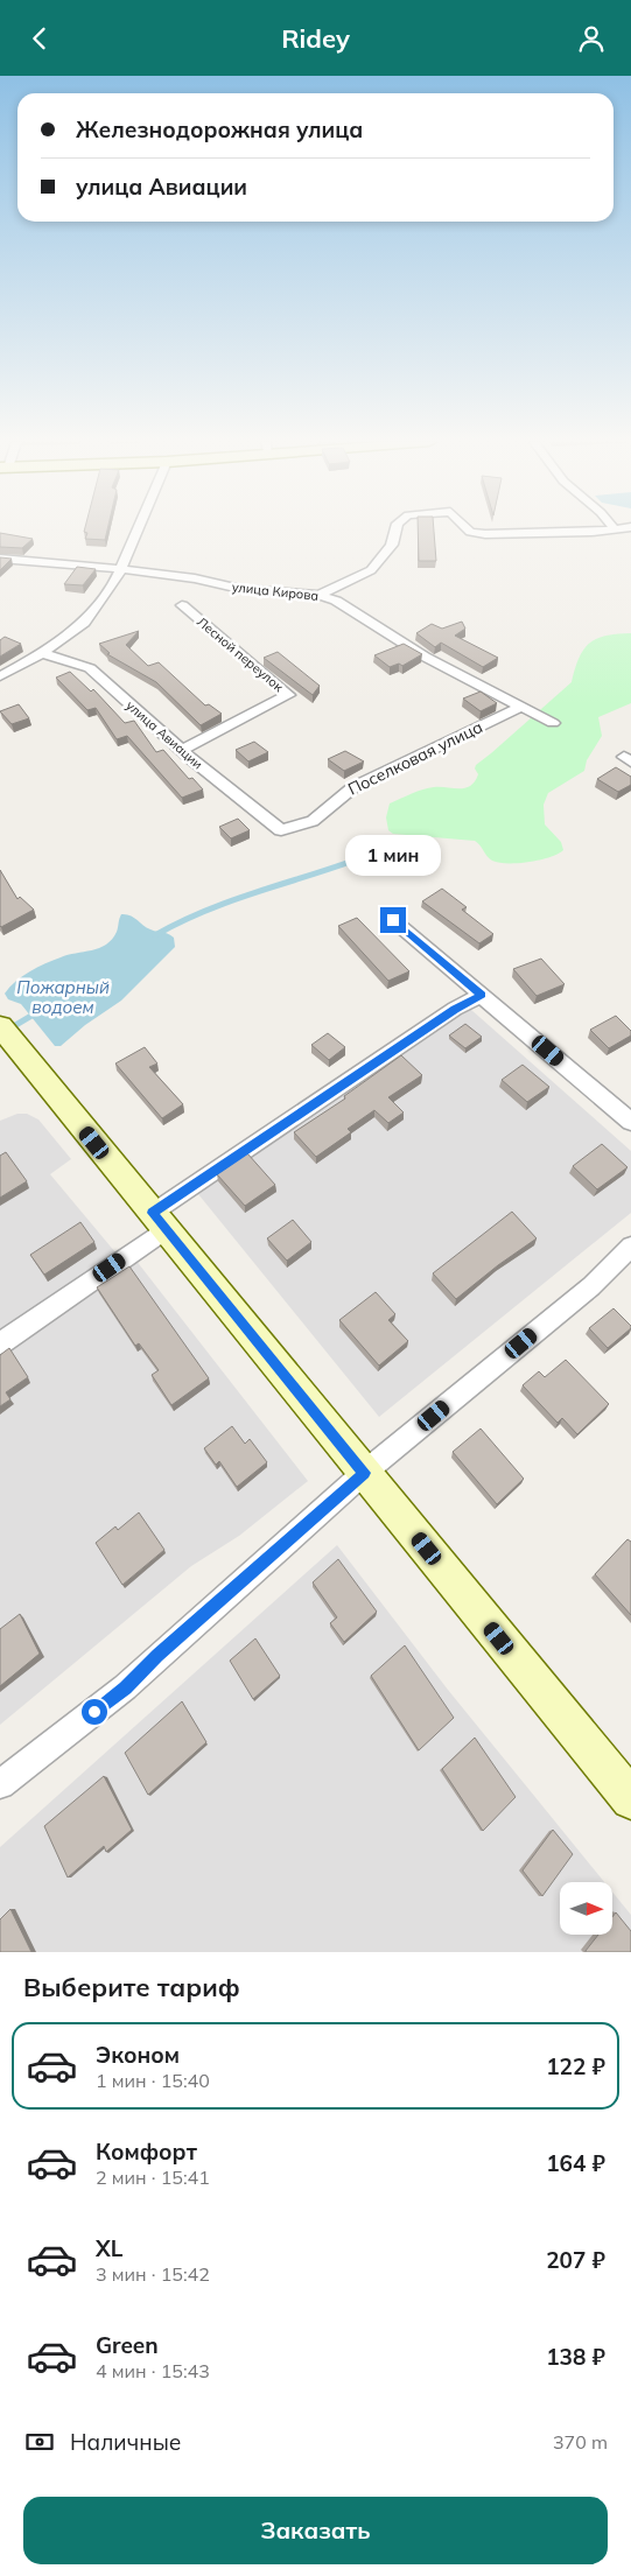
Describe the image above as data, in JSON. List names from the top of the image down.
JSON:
{
  "streets": {
    "street": [
      "улица Кирова",
      "Лесной переулок",
      "улица Авиации",
      "Поселковая улица"
    ]
  },
  "crossings": [
    ["улица Кирова", "Поселковая улица"],
    ["Лесной переулок", "улица Авиации"],
    ["улица Авиации", "Поселковая улица"]
  ],
  "water": ["Пожарный водоем"],
  "north": "right",
  "page": {
    "header": "Ridey",
    "banner": ["Железнодорожная улица", "улица Авиации"],
    "bubble": "1 мин",
    "heading": "Выберите тариф",
    "list": [
      {
        "name": "Эконом",
        "note": "1 мин · 15:40",
        "value": "122 ₽"
      },
      {
        "name": "Комфорт",
        "note": "2 мин · 15:41",
        "value": "164 ₽"
      },
      {
        "name": "XL",
        "note": "3 мин · 15:42",
        "value": "207 ₽"
      },
      {
        "name": "Green",
        "note": "4 мин · 15:43",
        "value": "138 ₽"
      }
    ],
    "pay": ["Наличные", "370 m"],
    "buttons": "Заказать"
  }
}
